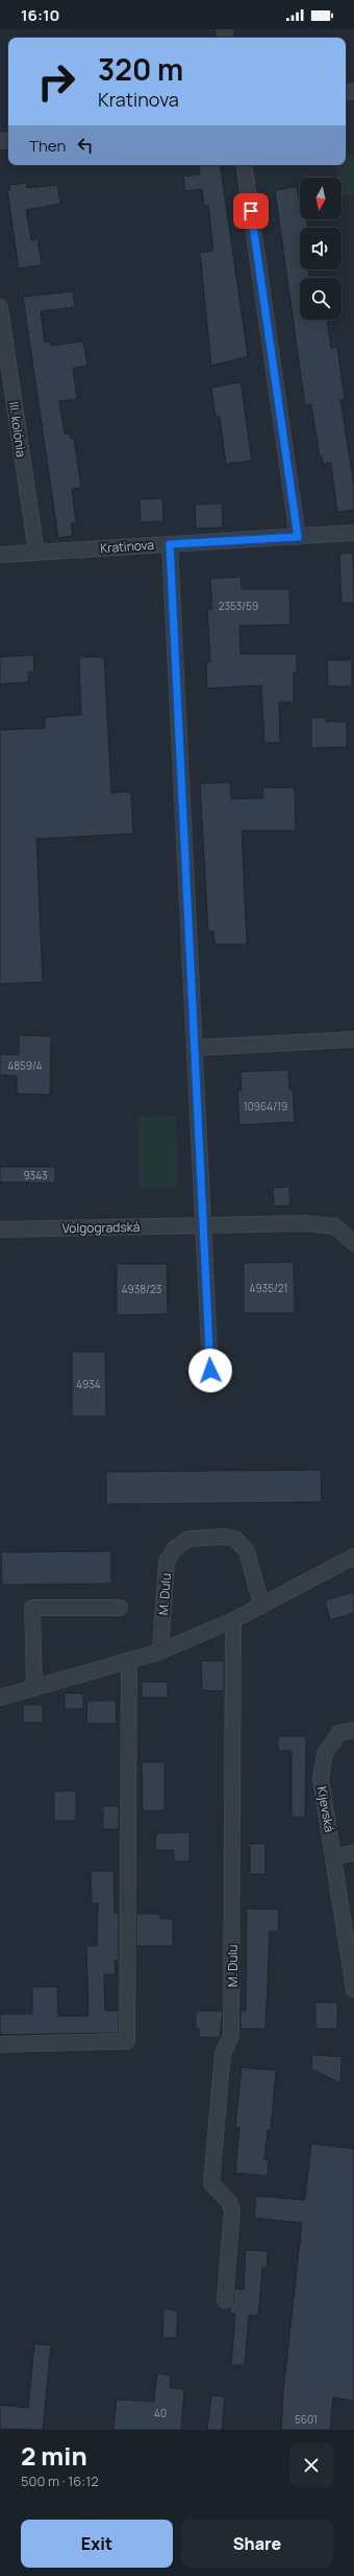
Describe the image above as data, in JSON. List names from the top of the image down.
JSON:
{
  "streets": {
    "street": [
      "III. kolónia",
      "Kratinova",
      "Volgogradská",
      "M. Dulu",
      "Kijevská"
    ]
  },
  "crossings": [
    ["III. kolónia", "Kratinova"]
  ],
  "house_numbers": [
    "2353/59",
    "4859/4",
    "10964/19",
    "9343",
    "4935/21",
    "4938/23",
    "4934",
    "40",
    "5601"
  ],
  "north": "bottom",
  "page": {
    "status": "16:10",
    "turn": ["320 m", "Kratinova"],
    "then": "Then",
    "heading": ["2 min", "500 m · 16:12"],
    "buttons": ["Exit", "Share"]
  }
}
